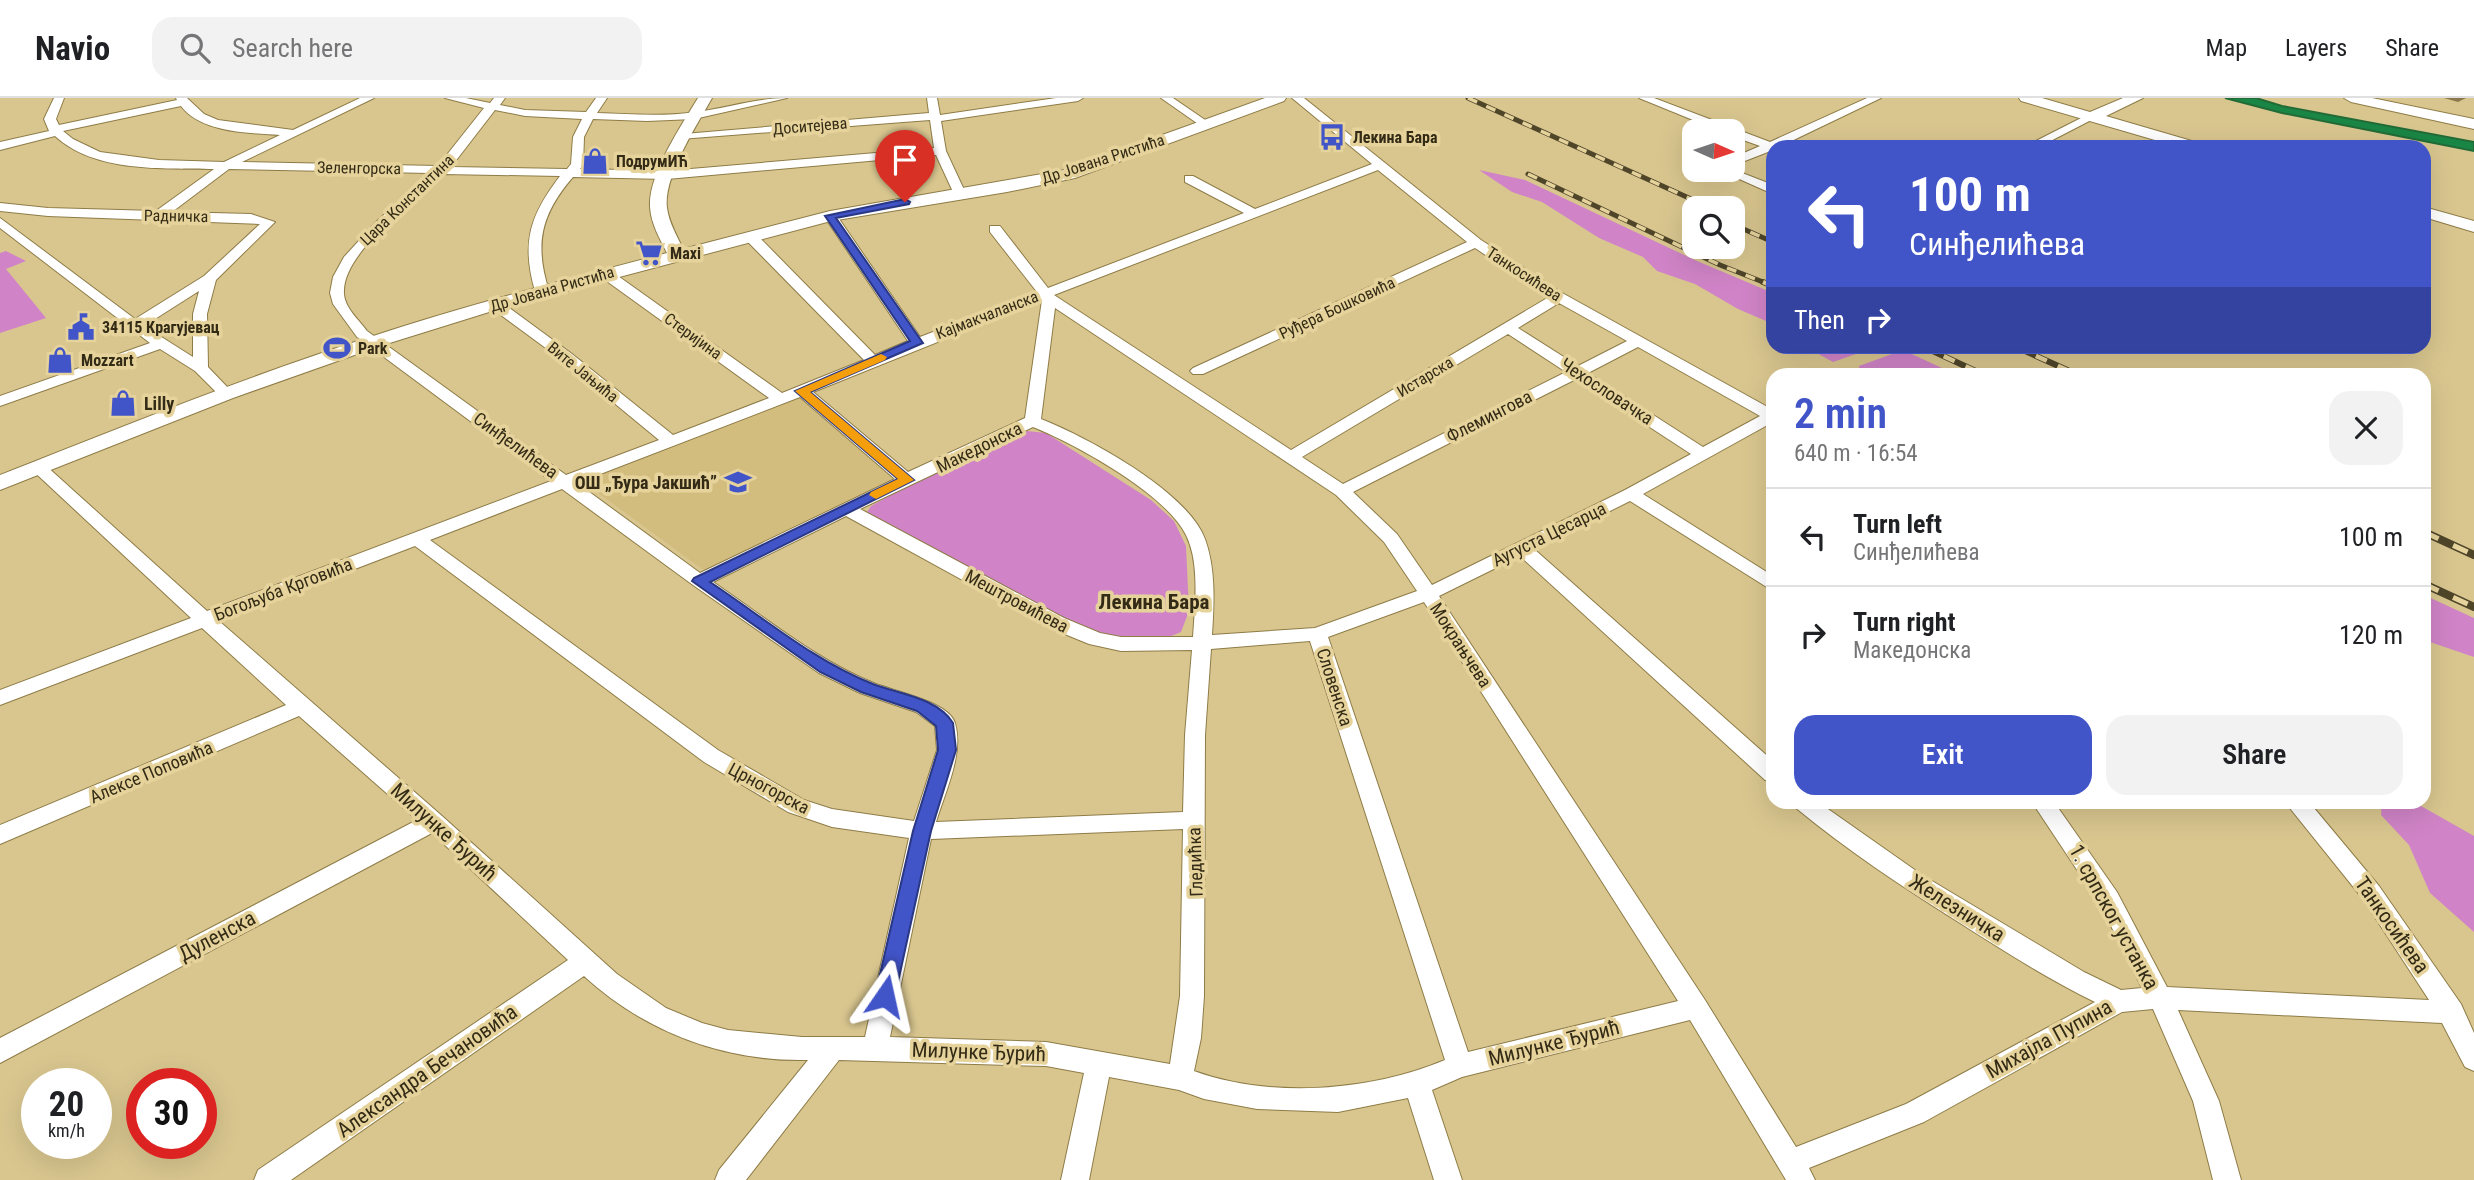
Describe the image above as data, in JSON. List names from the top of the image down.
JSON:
{
  "streets": {
    "street": [
      "Доситејева",
      "Др Јована Ристића",
      "Зеленгорска",
      "Цара Константина",
      "Радничка",
      "Танкосићева",
      "Руђера Бошковића",
      "Кајмакчаланска",
      "Стеријина",
      "Вите Јањића",
      "Истарска",
      "Чехословачка",
      "Флемингова",
      "Синђелићева",
      "Македонска",
      "Аугуста Цесарца",
      "Богољуба Крговића",
      "Мештровићева",
      "Мокрањчева",
      "Словенска",
      "Алексе Поповића",
      "Црногорска",
      "Милунке Ђурић",
      "Гледићка",
      "Железничка",
      "1. српског устанка",
      "Дуленска",
      "Михајла Пупина",
      "Александра Бечановића"
    ]
  },
  "crossings": [
    ["Др Јована Ристића", "Цара Константина"],
    ["Др Јована Ристића", "Стеријина"],
    ["Др Јована Ристића", "Вите Јањића"],
    ["Др Јована Ристића", "Синђелићева"],
    ["Др Јована Ристића", "Милунке Ђурић"],
    ["Зеленгорска", "Цара Константина"],
    ["Цара Константина", "Синђелићева"],
    ["Танкосићева", "Руђера Бошковића"],
    ["Танкосићева", "Кајмакчаланска"],
    ["Танкосићева", "Истарска"],
    ["Танкосићева", "Флемингова"],
    ["Танкосићева", "Михајла Пупина"],
    ["Кајмакчаланска", "Стеријина"],
    ["Кајмакчаланска", "Вите Јањића"],
    ["Кајмакчаланска", "Синђелићева"],
    ["Кајмакчаланска", "Македонска"],
    ["Кајмакчаланска", "Богољуба Крговића"],
    ["Кајмакчаланска", "Мокрањчева"],
    ["Истарска", "Чехословачка"],
    ["Истарска", "Мокрањчева"],
    ["Чехословачка", "Флемингова"],
    ["Чехословачка", "Аугуста Цесарца"],
    ["Флемингова", "Мокрањчева"],
    ["Синђелићева", "Македонска"],
    ["Синђелићева", "Богољуба Крговића"],
    ["Синђелићева", "Црногорска"],
    ["Синђелићева", "Милунке Ђурић"],
    ["Македонска", "Мештровићева"],
    ["Македонска", "Мокрањчева"],
    ["Аугуста Цесарца", "Мокрањчева"],
    ["Аугуста Цесарца", "Словенска"],
    ["Богољуба Крговића", "Црногорска"],
    ["Богољуба Крговића", "Милунке Ђурић"],
    ["Мештровићева", "Словенска"],
    ["Мештровићева", "Гледићка"],
    ["Мокрањчева", "Милунке Ђурић"],
    ["Мокрањчева", "Михајла Пупина"],
    ["Словенска", "Милунке Ђурић"],
    ["Словенска", "Гледићка"],
    ["Алексе Поповића", "Милунке Ђурић"],
    ["Црногорска", "Гледићка"],
    ["Милунке Ђурић", "Гледићка"],
    ["Милунке Ђурић", "Дуленска"],
    ["Милунке Ђурић", "Александра Бечановића"],
    ["Железничка", "Михајла Пупина"],
    ["1. српског устанка", "Михајла Пупина"]
  ],
  "districts": ["Лекина Бара"],
  "places": {
    "bus stop": ["Лекина Бара"],
    "shop": ["ПодрумИЋ", "Mozzart", "Lilly"],
    "supermarket": ["Maxi"],
    "public building": ["34115 Крагујевац"],
    "sports": ["Park"],
    "school or university": ["ОШ „Ђура Јакшић”"]
  },
  "north": "right",
  "page": {
    "header": "Navio",
    "search": "Search here",
    "nav": ["Map", "Layers", "Share"],
    "turn": ["100 m", "Синђелићева"],
    "then": "Then",
    "heading": ["2 min", "640 m · 16:54"],
    "list": [
      {
        "name": "Turn left",
        "note": "Синђелићева",
        "value": "100 m"
      },
      {
        "name": "Turn right",
        "note": "Македонска",
        "value": "120 m"
      }
    ],
    "buttons": ["Exit", "Share"],
    "speed": "20 km/h",
    "limit": "30"
  }
}
